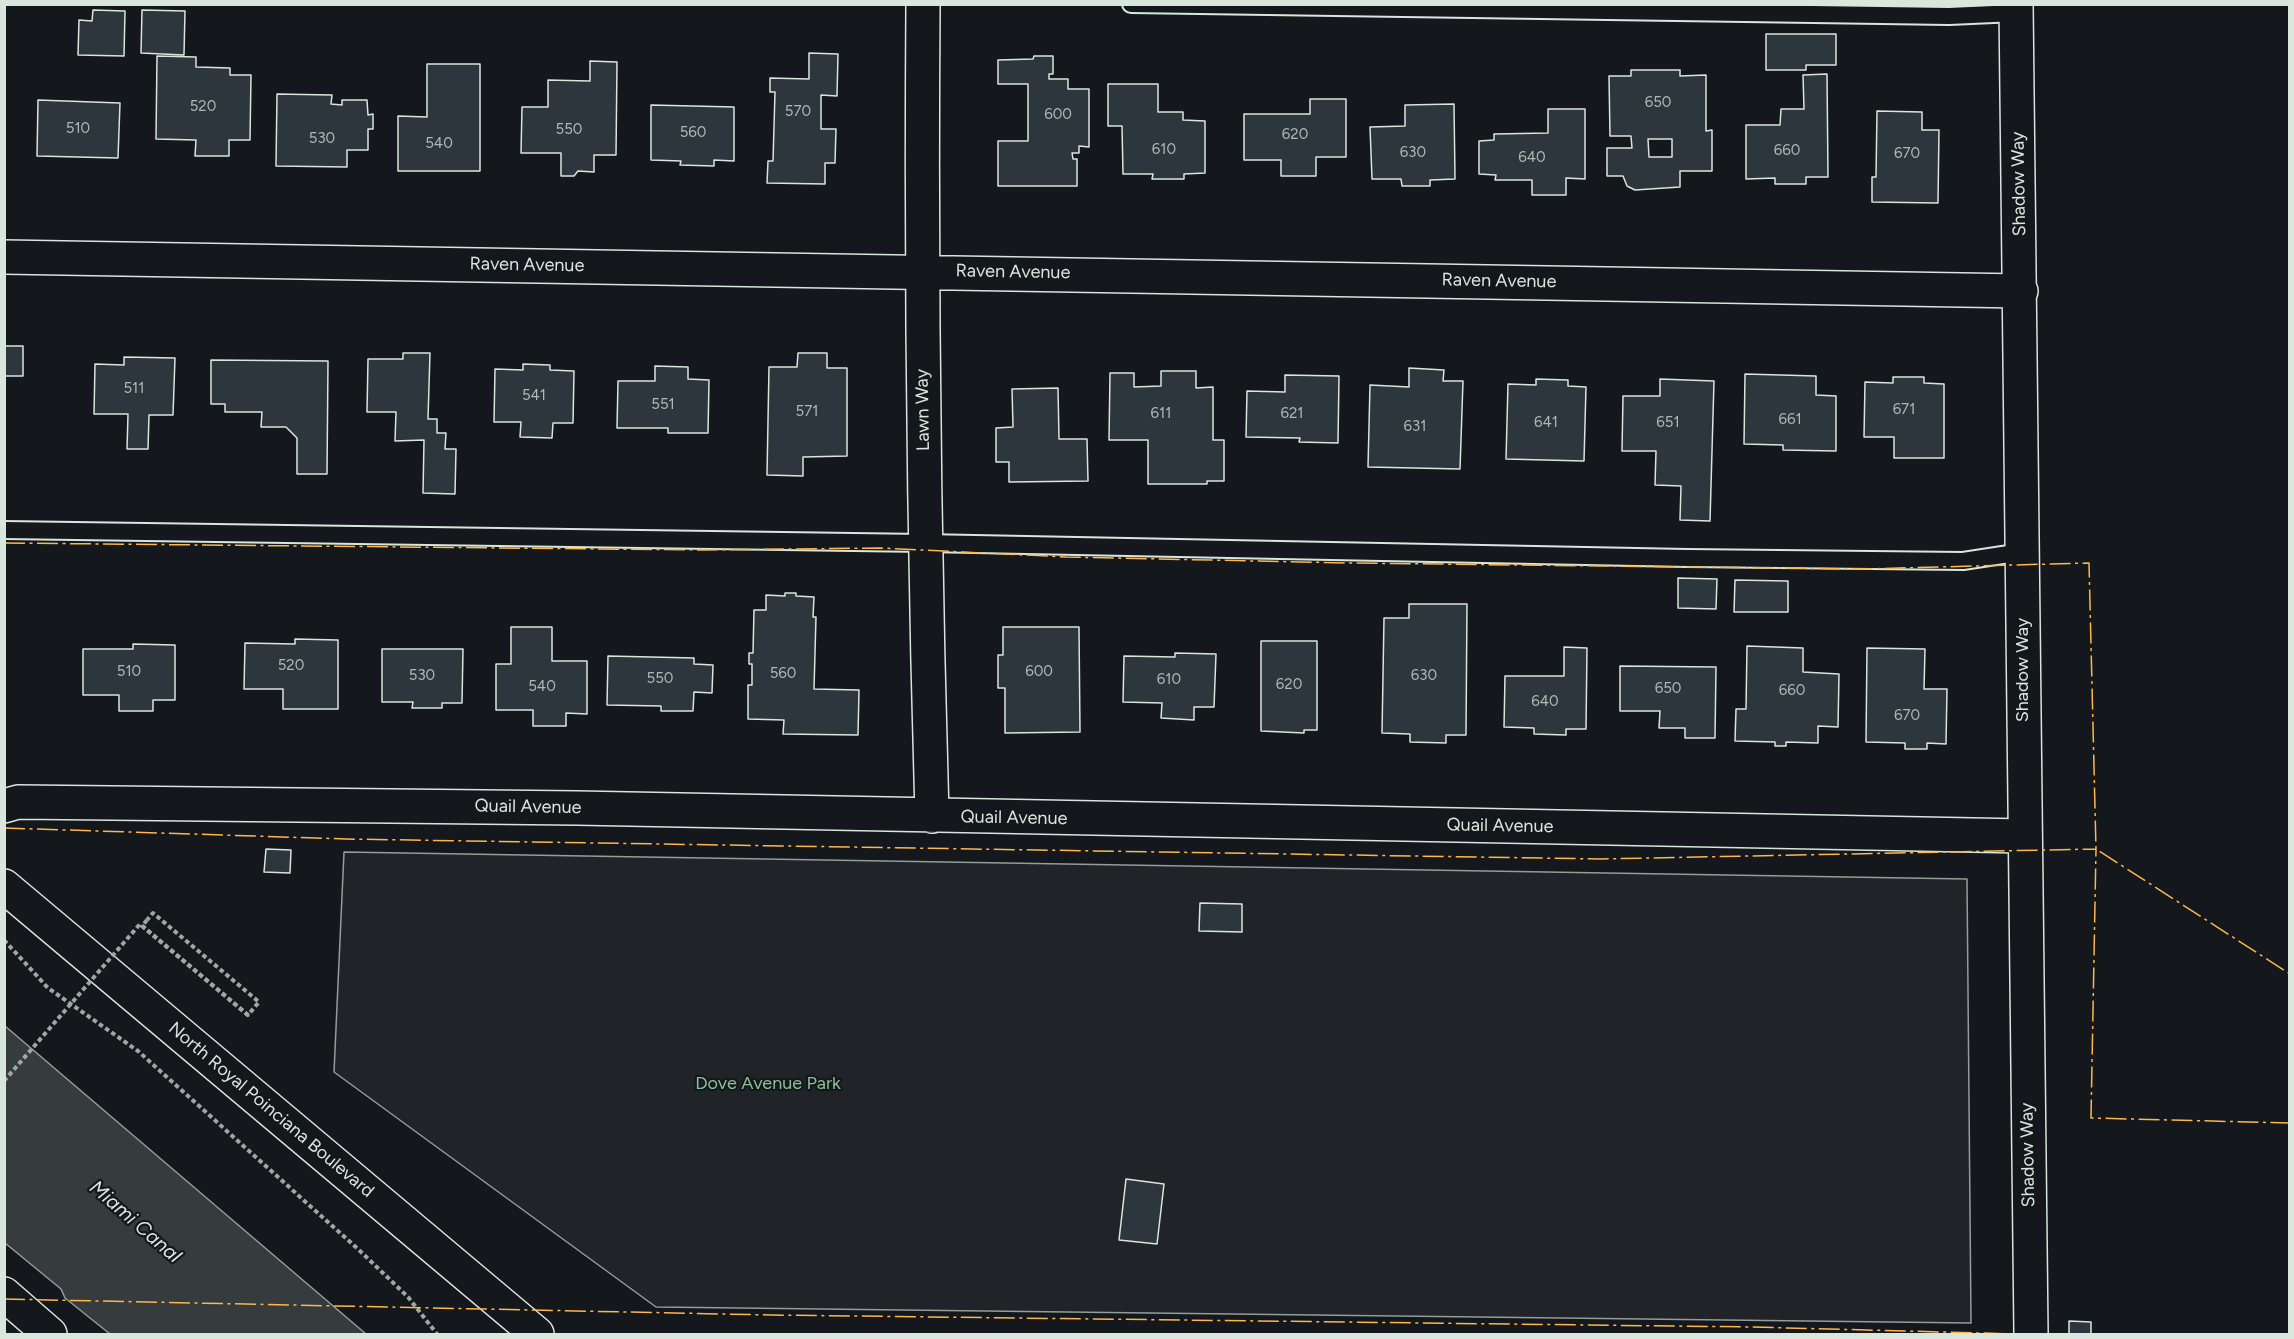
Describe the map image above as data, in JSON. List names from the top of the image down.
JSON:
{
  "streets": {
    "main road": [
      "Shadow Way",
      "Raven Avenue",
      "Lawn Way",
      "Quail Avenue",
      "North Royal Poinciana Boulevard"
    ]
  },
  "crossings": [
    ["Shadow Way", "Raven Avenue"],
    ["Shadow Way", "Quail Avenue"],
    ["Raven Avenue", "Lawn Way"],
    ["Lawn Way", "Quail Avenue"]
  ],
  "water": ["Miami Canal"],
  "parks": ["Dove Avenue Park"],
  "house_numbers": [
    "650",
    "520",
    "570",
    "600",
    "510",
    "550",
    "560",
    "620",
    "530",
    "540",
    "610",
    "660",
    "630",
    "670",
    "640",
    "511",
    "541",
    "551",
    "671",
    "571",
    "611",
    "621",
    "661",
    "641",
    "651",
    "631",
    "520",
    "510",
    "600",
    "560",
    "530",
    "630",
    "550",
    "610",
    "620",
    "540",
    "650",
    "660",
    "640",
    "670"
  ]
}
